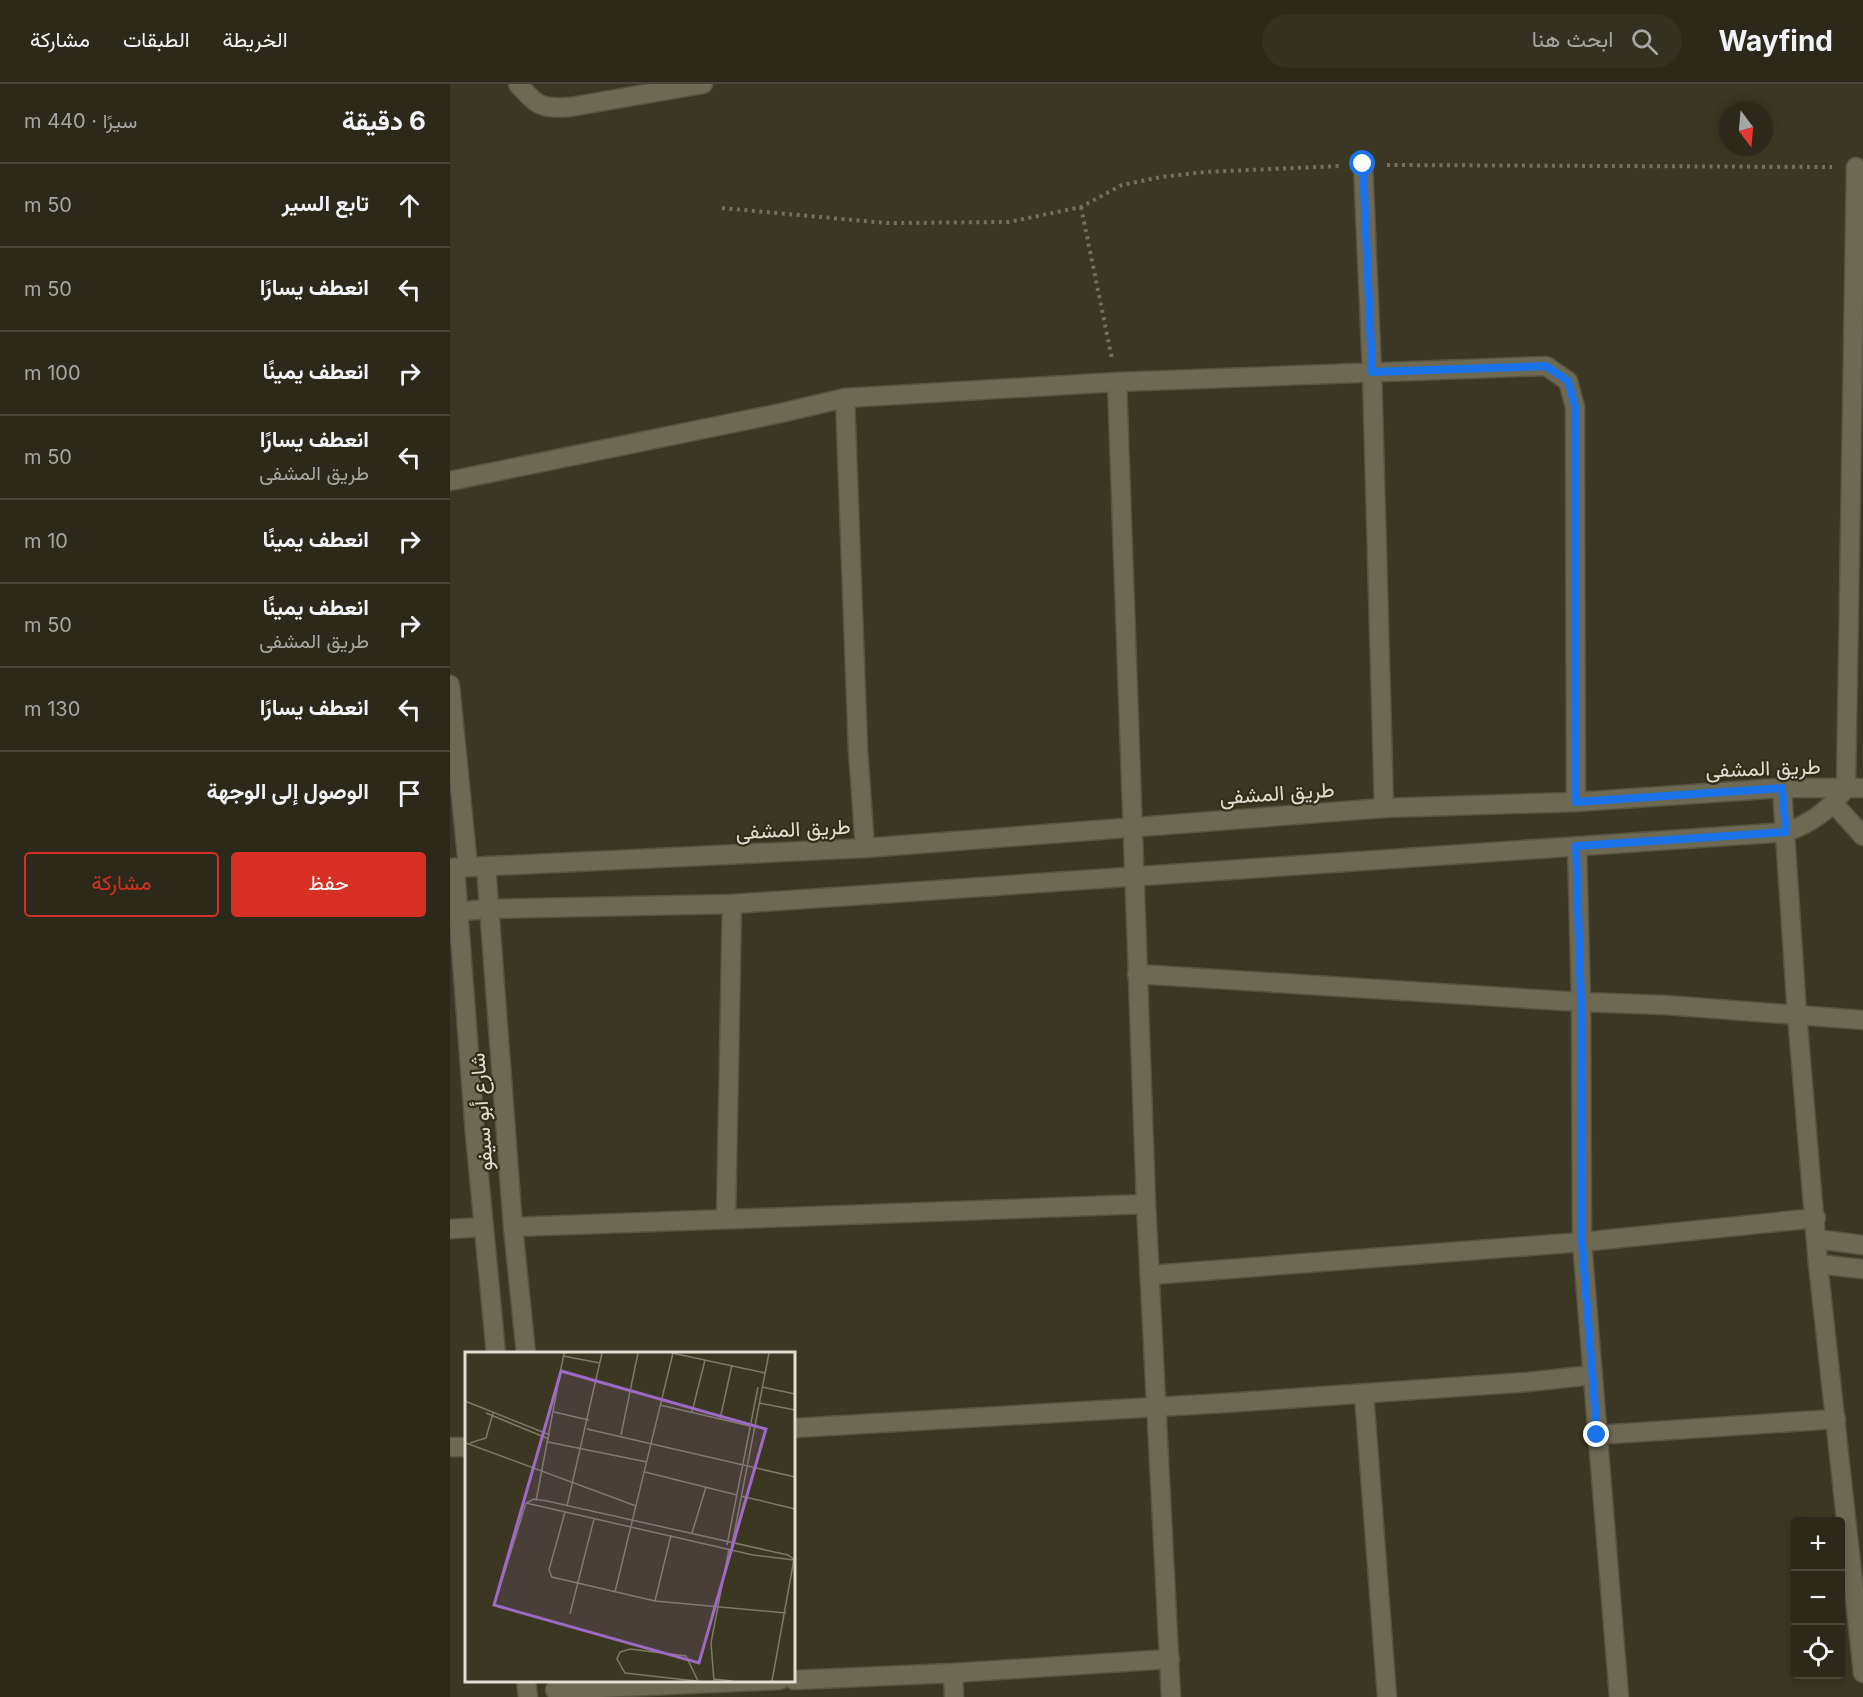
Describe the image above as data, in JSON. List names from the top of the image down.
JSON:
{
  "streets": {
    "street": ["طريق المشفى", "شارع أبو سيفو"]
  },
  "crossings": [
    ["طريق المشفى", "شارع أبو سيفو"]
  ],
  "north": "bottom",
  "page": {
    "header": "Wayfind",
    "search": "ابحث هنا",
    "nav": ["الخريطة", "الطبقات", "مشاركة"],
    "heading": ["6 دقيقة", "سيرًا · 440 m"],
    "list": [
      ["تابع السير", "50 m"],
      ["انعطف يسارًا", "50 m"],
      ["انعطف يمينًا", "100 m"],
      ["انعطف يسارًا", "طريق المشفى", "50 m"],
      ["انعطف يمينًا", "10 m"],
      ["انعطف يمينًا", "طريق المشفى", "50 m"],
      ["انعطف يسارًا", "130 m"],
      "الوصول إلى الوجهة"
    ],
    "buttons": ["حفظ", "مشاركة"],
    "map_buttons": ["+", "−"]
  }
}
